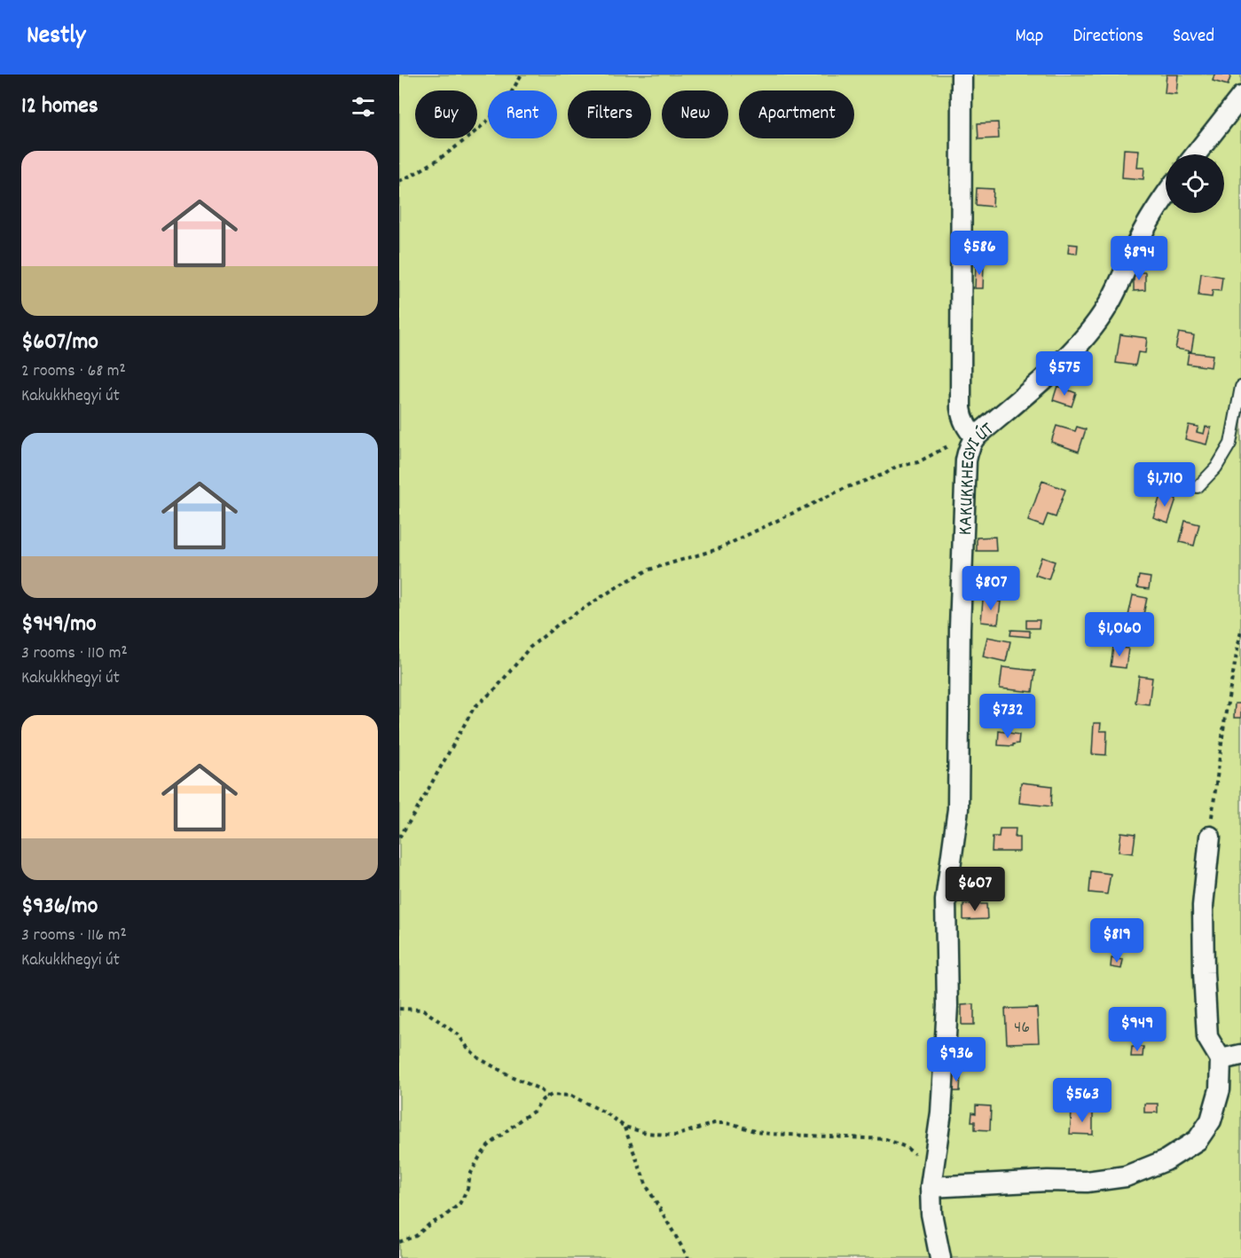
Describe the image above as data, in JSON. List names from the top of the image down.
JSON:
{
  "streets": {
    "street": ["KAKUKKHEGYI ÚT"]
  },
  "house_numbers": ["46"],
  "page": {
    "header": "Nestly",
    "nav": ["Map", "Directions", "Saved"],
    "heading": "12 homes",
    "chip": [
      "Buy",
      "Rent",
      "Filters",
      "New",
      "Apartment"
    ],
    "list": [
      {
        "name": "$607/mo",
        "note": "2 rooms · 68 m² · Kakukkhegyi út"
      },
      {
        "name": "$949/mo",
        "note": "3 rooms · 110 m² · Kakukkhegyi út"
      },
      {
        "name": "$936/mo",
        "note": "3 rooms · 116 m² · Kakukkhegyi út"
      }
    ],
    "price": [
      "$586",
      "$894",
      "$575",
      "$1,710",
      "$807",
      "$1,060",
      "$732",
      "$607",
      "$819",
      "$949",
      "$936",
      "$563"
    ]
  }
}
